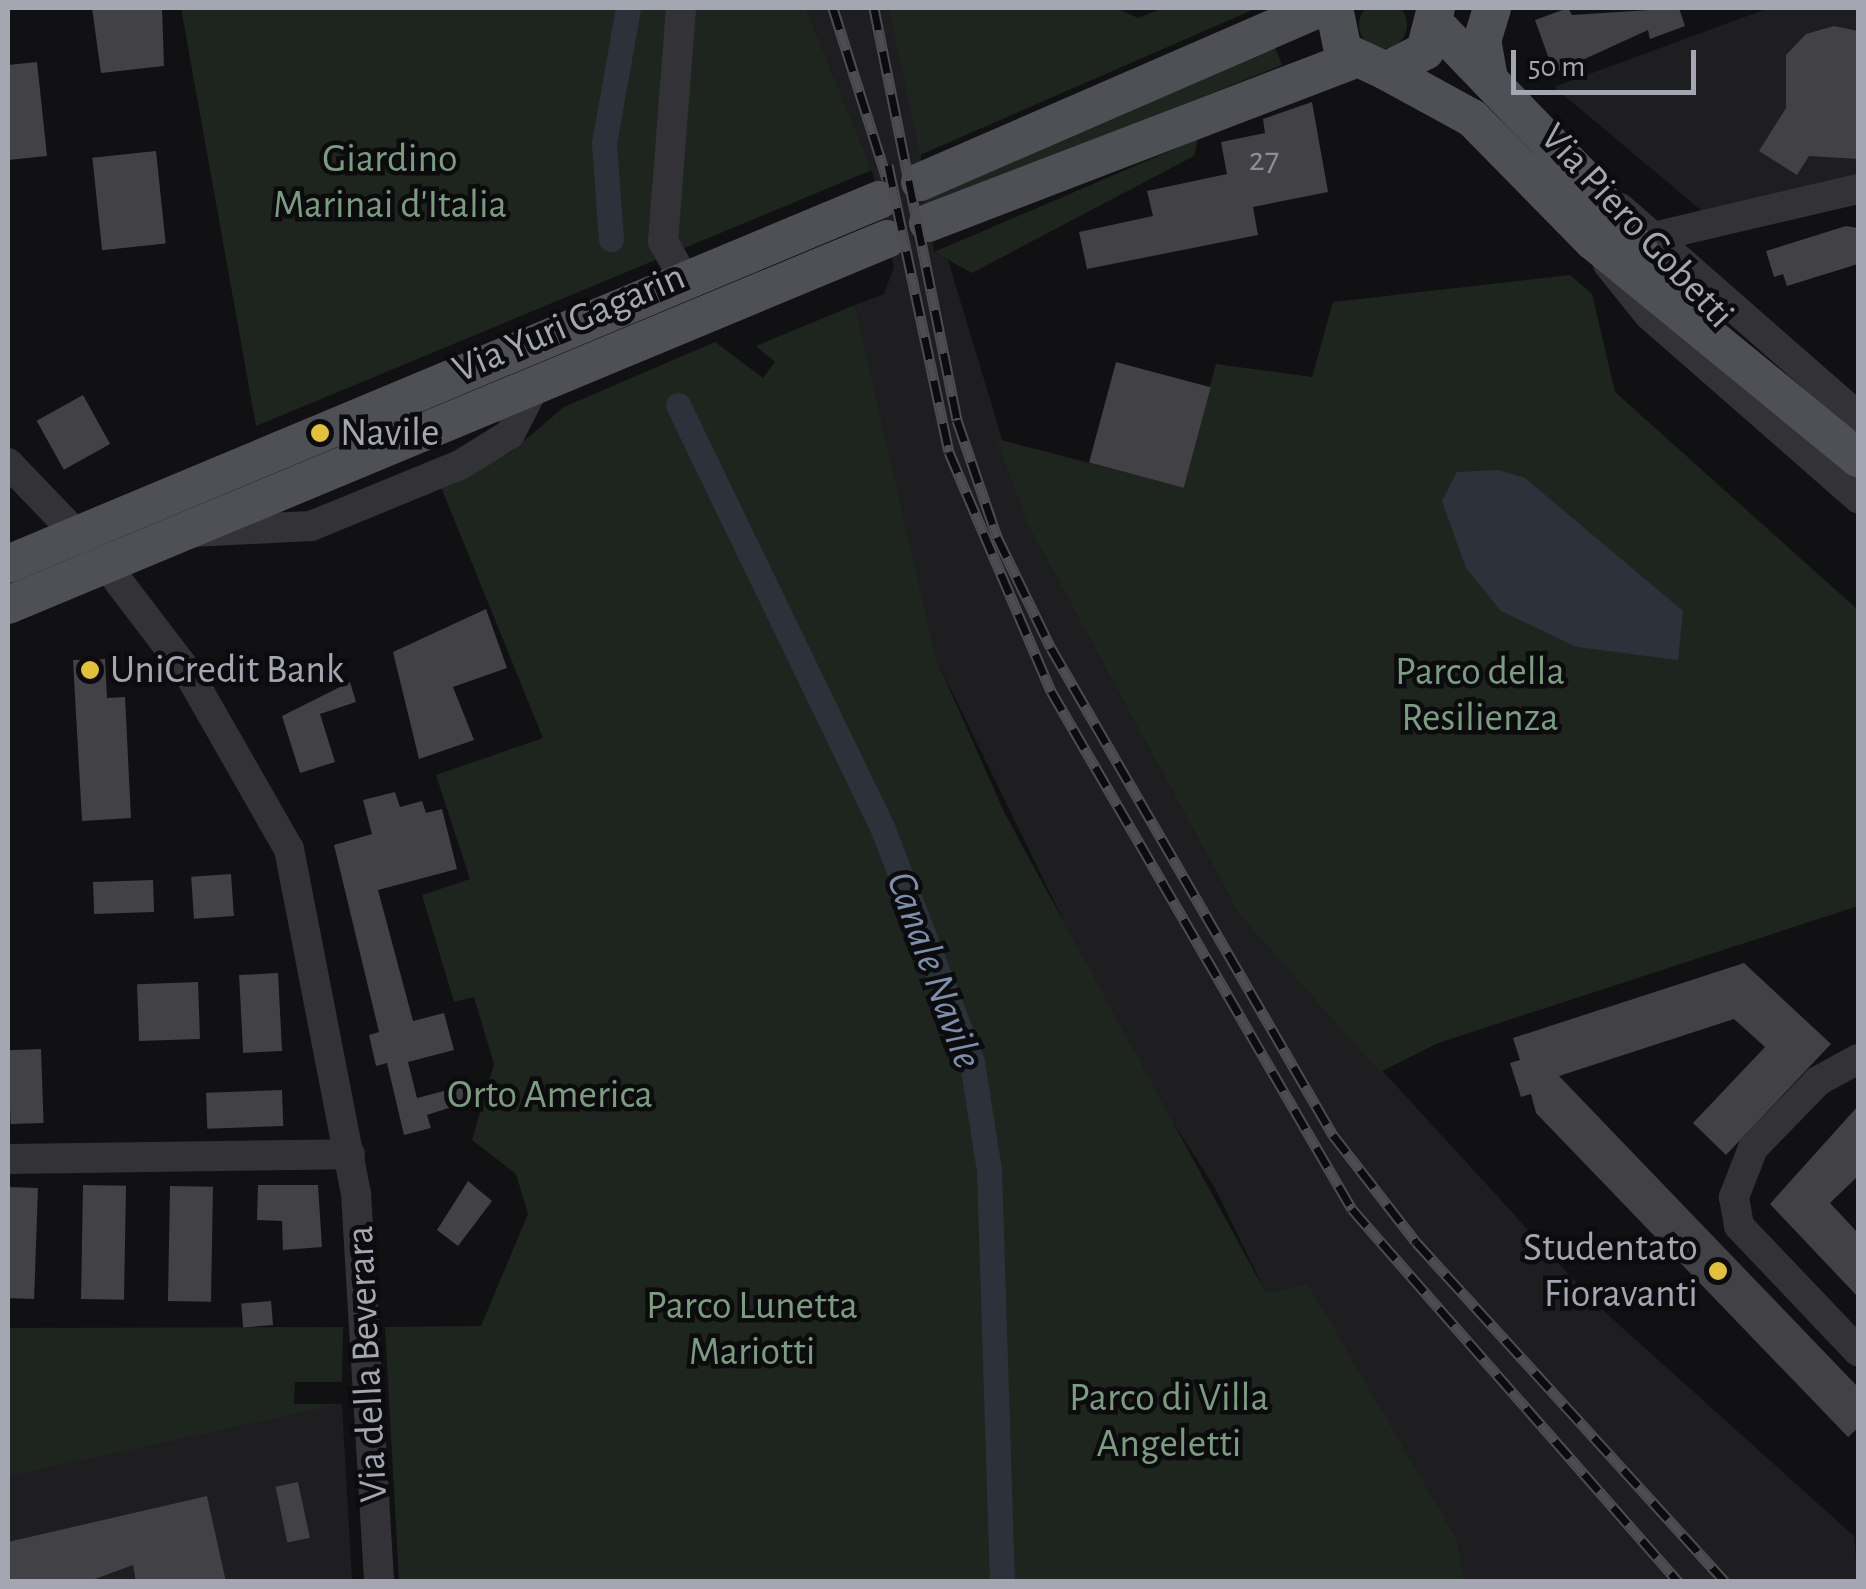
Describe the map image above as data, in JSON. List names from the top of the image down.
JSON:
{
  "streets": {
    "main road": ["Via Piero Gobetti", "Via Yuri Gagarin"],
    "street": ["Via della Beverara"]
  },
  "crossings": [
    ["Via Yuri Gagarin", "Via della Beverara"]
  ],
  "water": ["Canale Navile"],
  "parks": [
    "Giardino Marinai d'Italia",
    "Parco della Resilienza",
    "Orto America",
    "Parco Lunetta Mariotti",
    "Parco di Villa Angeletti"
  ],
  "places": ["Navile", "UniCredit Bank", "Studentato Fioravanti"],
  "house_numbers": ["27"],
  "scale_bar": "50 m"
}
